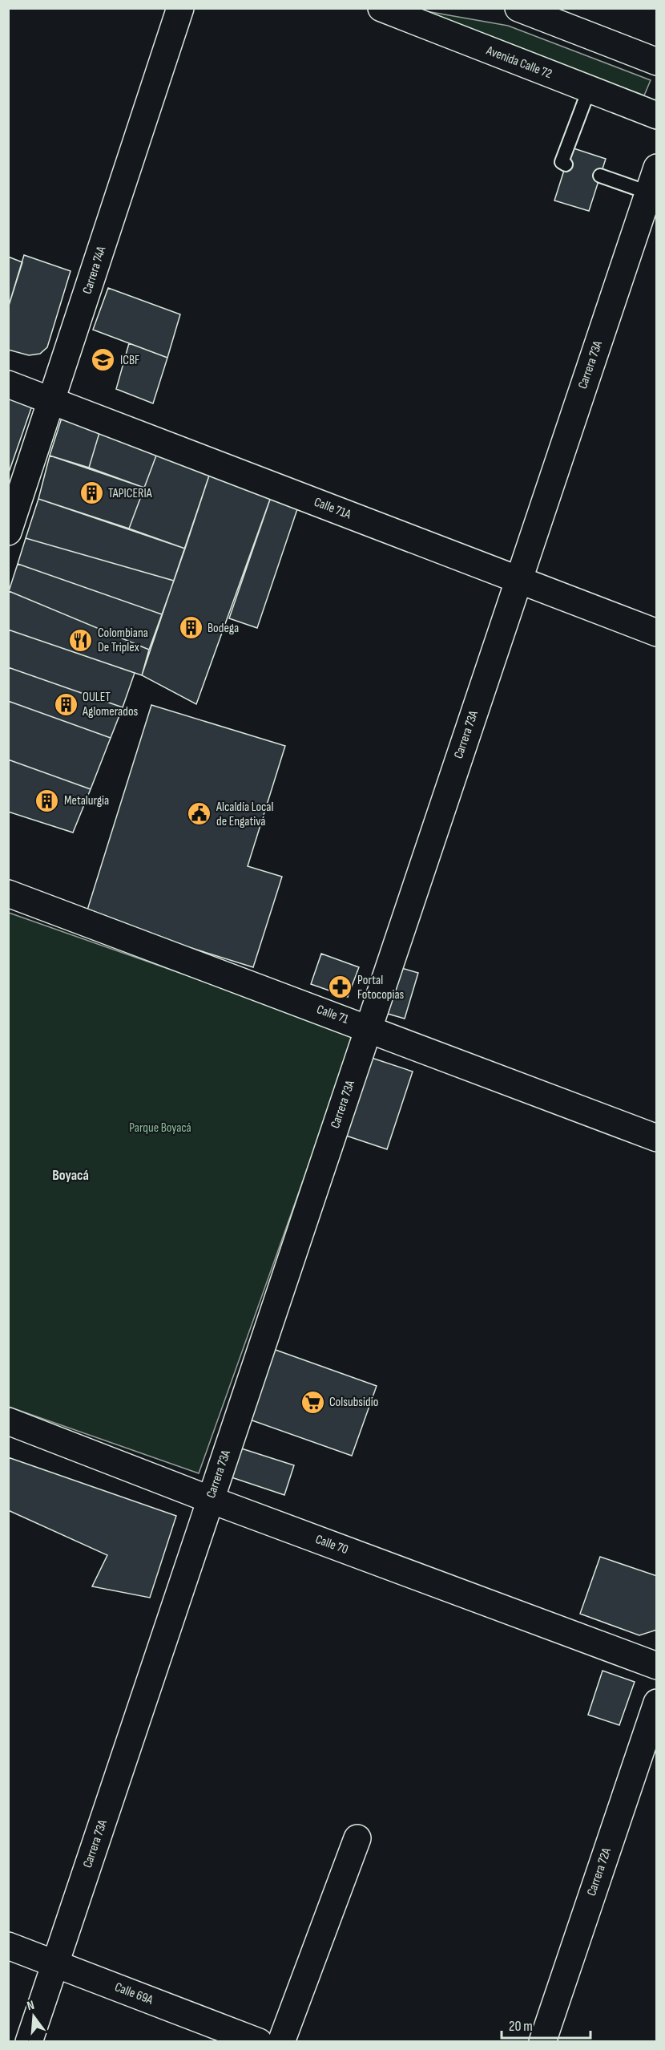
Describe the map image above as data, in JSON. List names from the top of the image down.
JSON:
{
  "streets": {
    "street": [
      "Avenida Calle 72",
      "Carrera 74A",
      "Carrera 73A",
      "Calle 71A",
      "Calle 71",
      "Calle 70",
      "Carrera 72A",
      "Calle 69A"
    ]
  },
  "crossings": [
    ["Carrera 74A", "Calle 71A"],
    ["Carrera 73A", "Calle 71A"],
    ["Carrera 73A", "Calle 71"],
    ["Carrera 73A", "Calle 70"],
    ["Carrera 73A", "Calle 69A"]
  ],
  "districts": ["Boyacá"],
  "parks": ["Parque Boyacá"],
  "places": {
    "school or university": ["ICBF"],
    "building": [
      "TAPICERIA",
      "Bodega",
      "OULET Aglomerados",
      "Metalurgia"
    ],
    "restaurant": ["Colombiana De Triplex"],
    "public building": ["Alcaldía Local de Engativá"],
    "pharmacy": ["Portal Fotocopias"],
    "supermarket": ["Colsubsidio"]
  },
  "scale_bar": "20 m",
  "north": "top"
}
